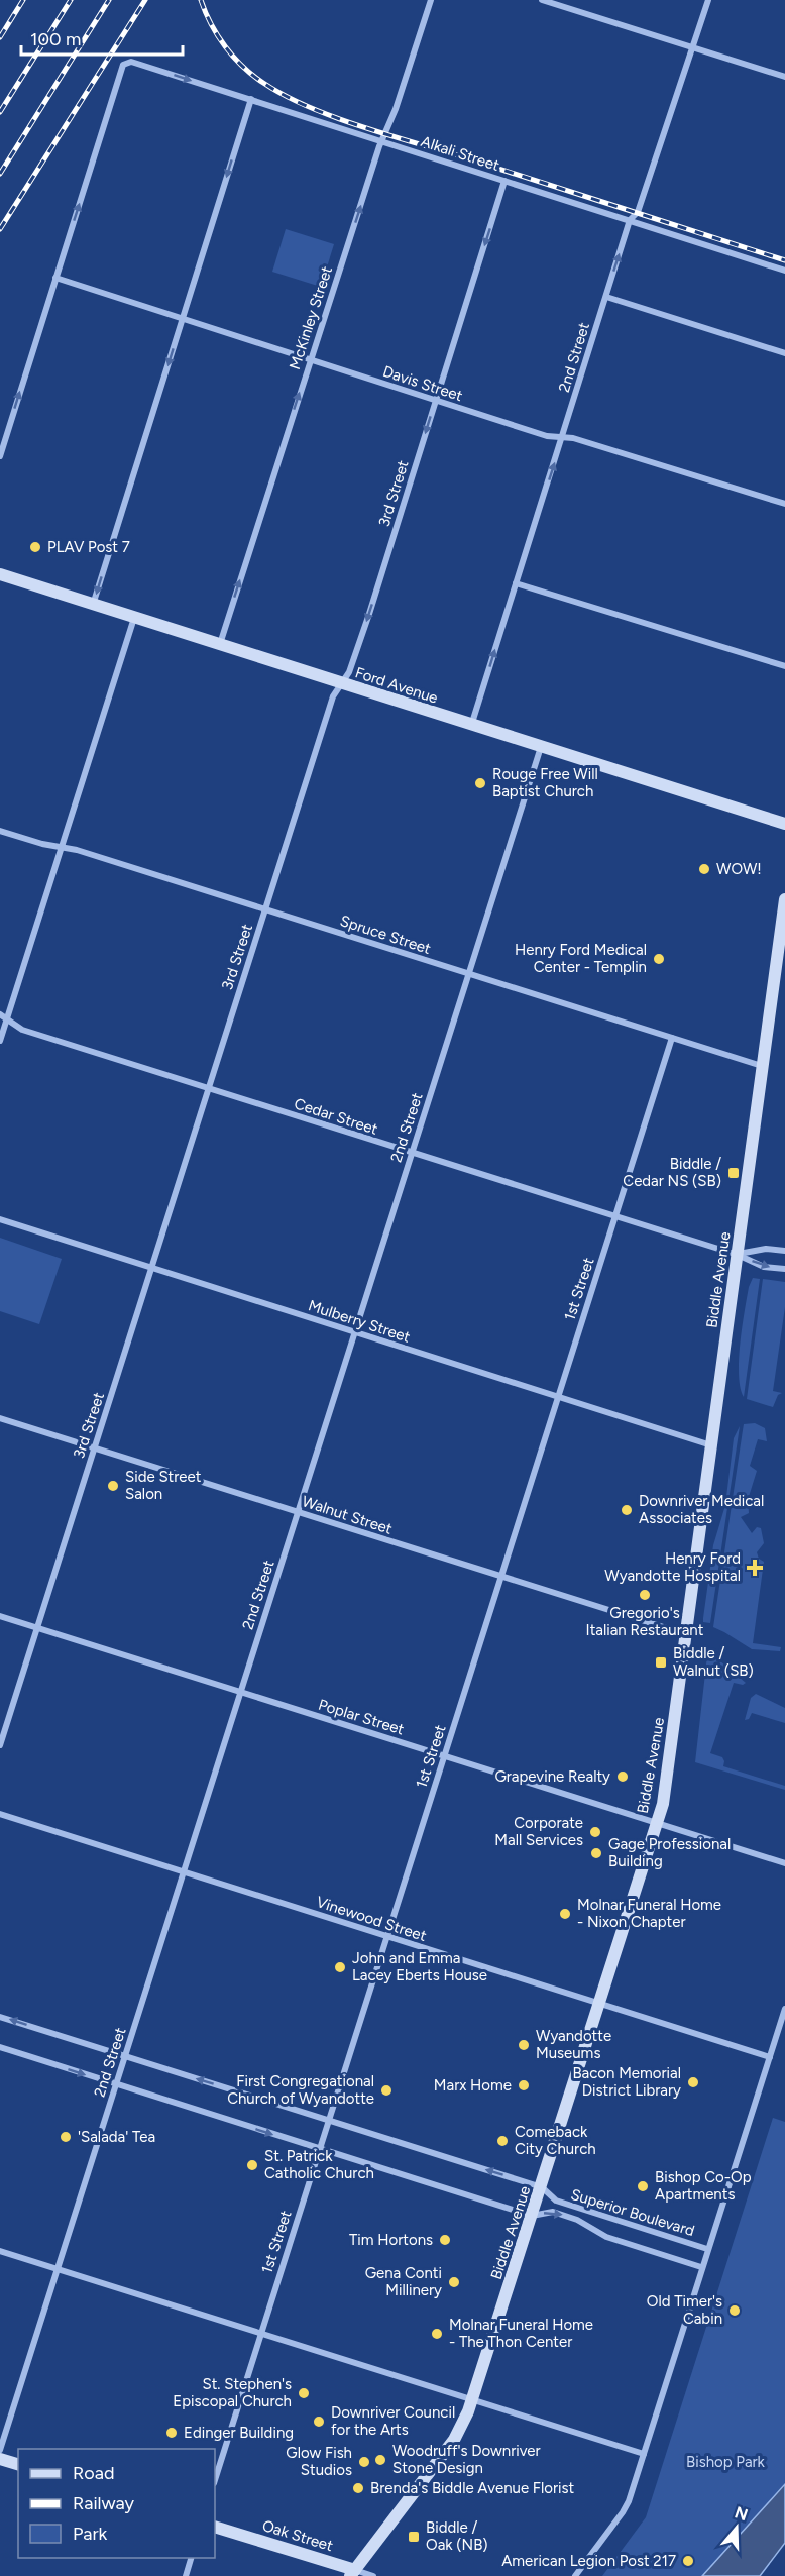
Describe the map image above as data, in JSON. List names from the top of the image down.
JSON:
{
  "streets": {
    "main road": ["Ford Avenue", "Biddle Avenue", "Oak Street"],
    "street": [
      "Alkali Street",
      "McKinley Street",
      "2nd Street",
      "Davis Street",
      "3rd Street",
      "Spruce Street",
      "Cedar Street",
      "1st Street",
      "Mulberry Street",
      "Walnut Street",
      "Poplar Street",
      "Vinewood Street",
      "Superior Boulevard"
    ]
  },
  "crossings": [
    ["Alkali Street", "McKinley Street"],
    ["Alkali Street", "2nd Street"],
    ["Alkali Street", "Davis Street"],
    ["Alkali Street", "3rd Street"],
    ["McKinley Street", "Davis Street"],
    ["McKinley Street", "Ford Avenue"],
    ["2nd Street", "Davis Street"],
    ["2nd Street", "Ford Avenue"],
    ["2nd Street", "Spruce Street"],
    ["2nd Street", "Cedar Street"],
    ["2nd Street", "Mulberry Street"],
    ["2nd Street", "Walnut Street"],
    ["2nd Street", "Poplar Street"],
    ["2nd Street", "Vinewood Street"],
    ["2nd Street", "Superior Boulevard"],
    ["Davis Street", "3rd Street"],
    ["3rd Street", "Ford Avenue"],
    ["3rd Street", "Spruce Street"],
    ["3rd Street", "Cedar Street"],
    ["3rd Street", "Mulberry Street"],
    ["3rd Street", "Walnut Street"],
    ["3rd Street", "Poplar Street"],
    ["Spruce Street", "Biddle Avenue"],
    ["Spruce Street", "1st Street"],
    ["Cedar Street", "Biddle Avenue"],
    ["Cedar Street", "1st Street"],
    ["Biddle Avenue", "Mulberry Street"],
    ["Biddle Avenue", "Walnut Street"],
    ["Biddle Avenue", "Poplar Street"],
    ["Biddle Avenue", "Vinewood Street"],
    ["Biddle Avenue", "Superior Boulevard"],
    ["Biddle Avenue", "Oak Street"],
    ["1st Street", "Mulberry Street"],
    ["1st Street", "Walnut Street"],
    ["1st Street", "Poplar Street"],
    ["1st Street", "Vinewood Street"],
    ["1st Street", "Superior Boulevard"]
  ],
  "one_way": ["McKinley Street"],
  "parks": ["Bishop Park"],
  "places": {
    "other": [
      "PLAV Post 7",
      "Rouge Free Will Baptist Church",
      "WOW!",
      "Henry Ford Medical Center - Templin",
      "Side Street Salon",
      "Downriver Medical Associates",
      "Gregorio's Italian Restaurant",
      "Grapevine Realty",
      "Corporate Mall Services",
      "Gage Professional Building",
      "Molnar Funeral Home - Nixon Chapter",
      "John and Emma Lacey Eberts House",
      "Wyandotte Museums",
      "Bacon Memorial District Library",
      "Marx Home",
      "First Congregational Church of Wyandotte",
      "'Salada' Tea",
      "Comeback City Church",
      "St. Patrick Catholic Church",
      "Bishop Co-Op Apartments",
      "Tim Hortons",
      "Gena Conti Millinery",
      "Old Timer's Cabin",
      "Molnar Funeral Home - The Thon Center",
      "St. Stephen's Episcopal Church",
      "Downriver Council for the Arts",
      "Edinger Building",
      "Woodruff's Downriver Stone Design",
      "Glow Fish Studios",
      "Brenda's Biddle Avenue Florist",
      "American Legion Post 217"
    ],
    "transit": ["Biddle / Cedar NS (SB)", "Biddle / Walnut (SB)", "Biddle / Oak (NB)"],
    "health": ["Henry Ford Wyandotte Hospital"]
  },
  "legend": ["Road", "Railway", "Park"],
  "scale_bar": "100 m",
  "north": "top"
}
